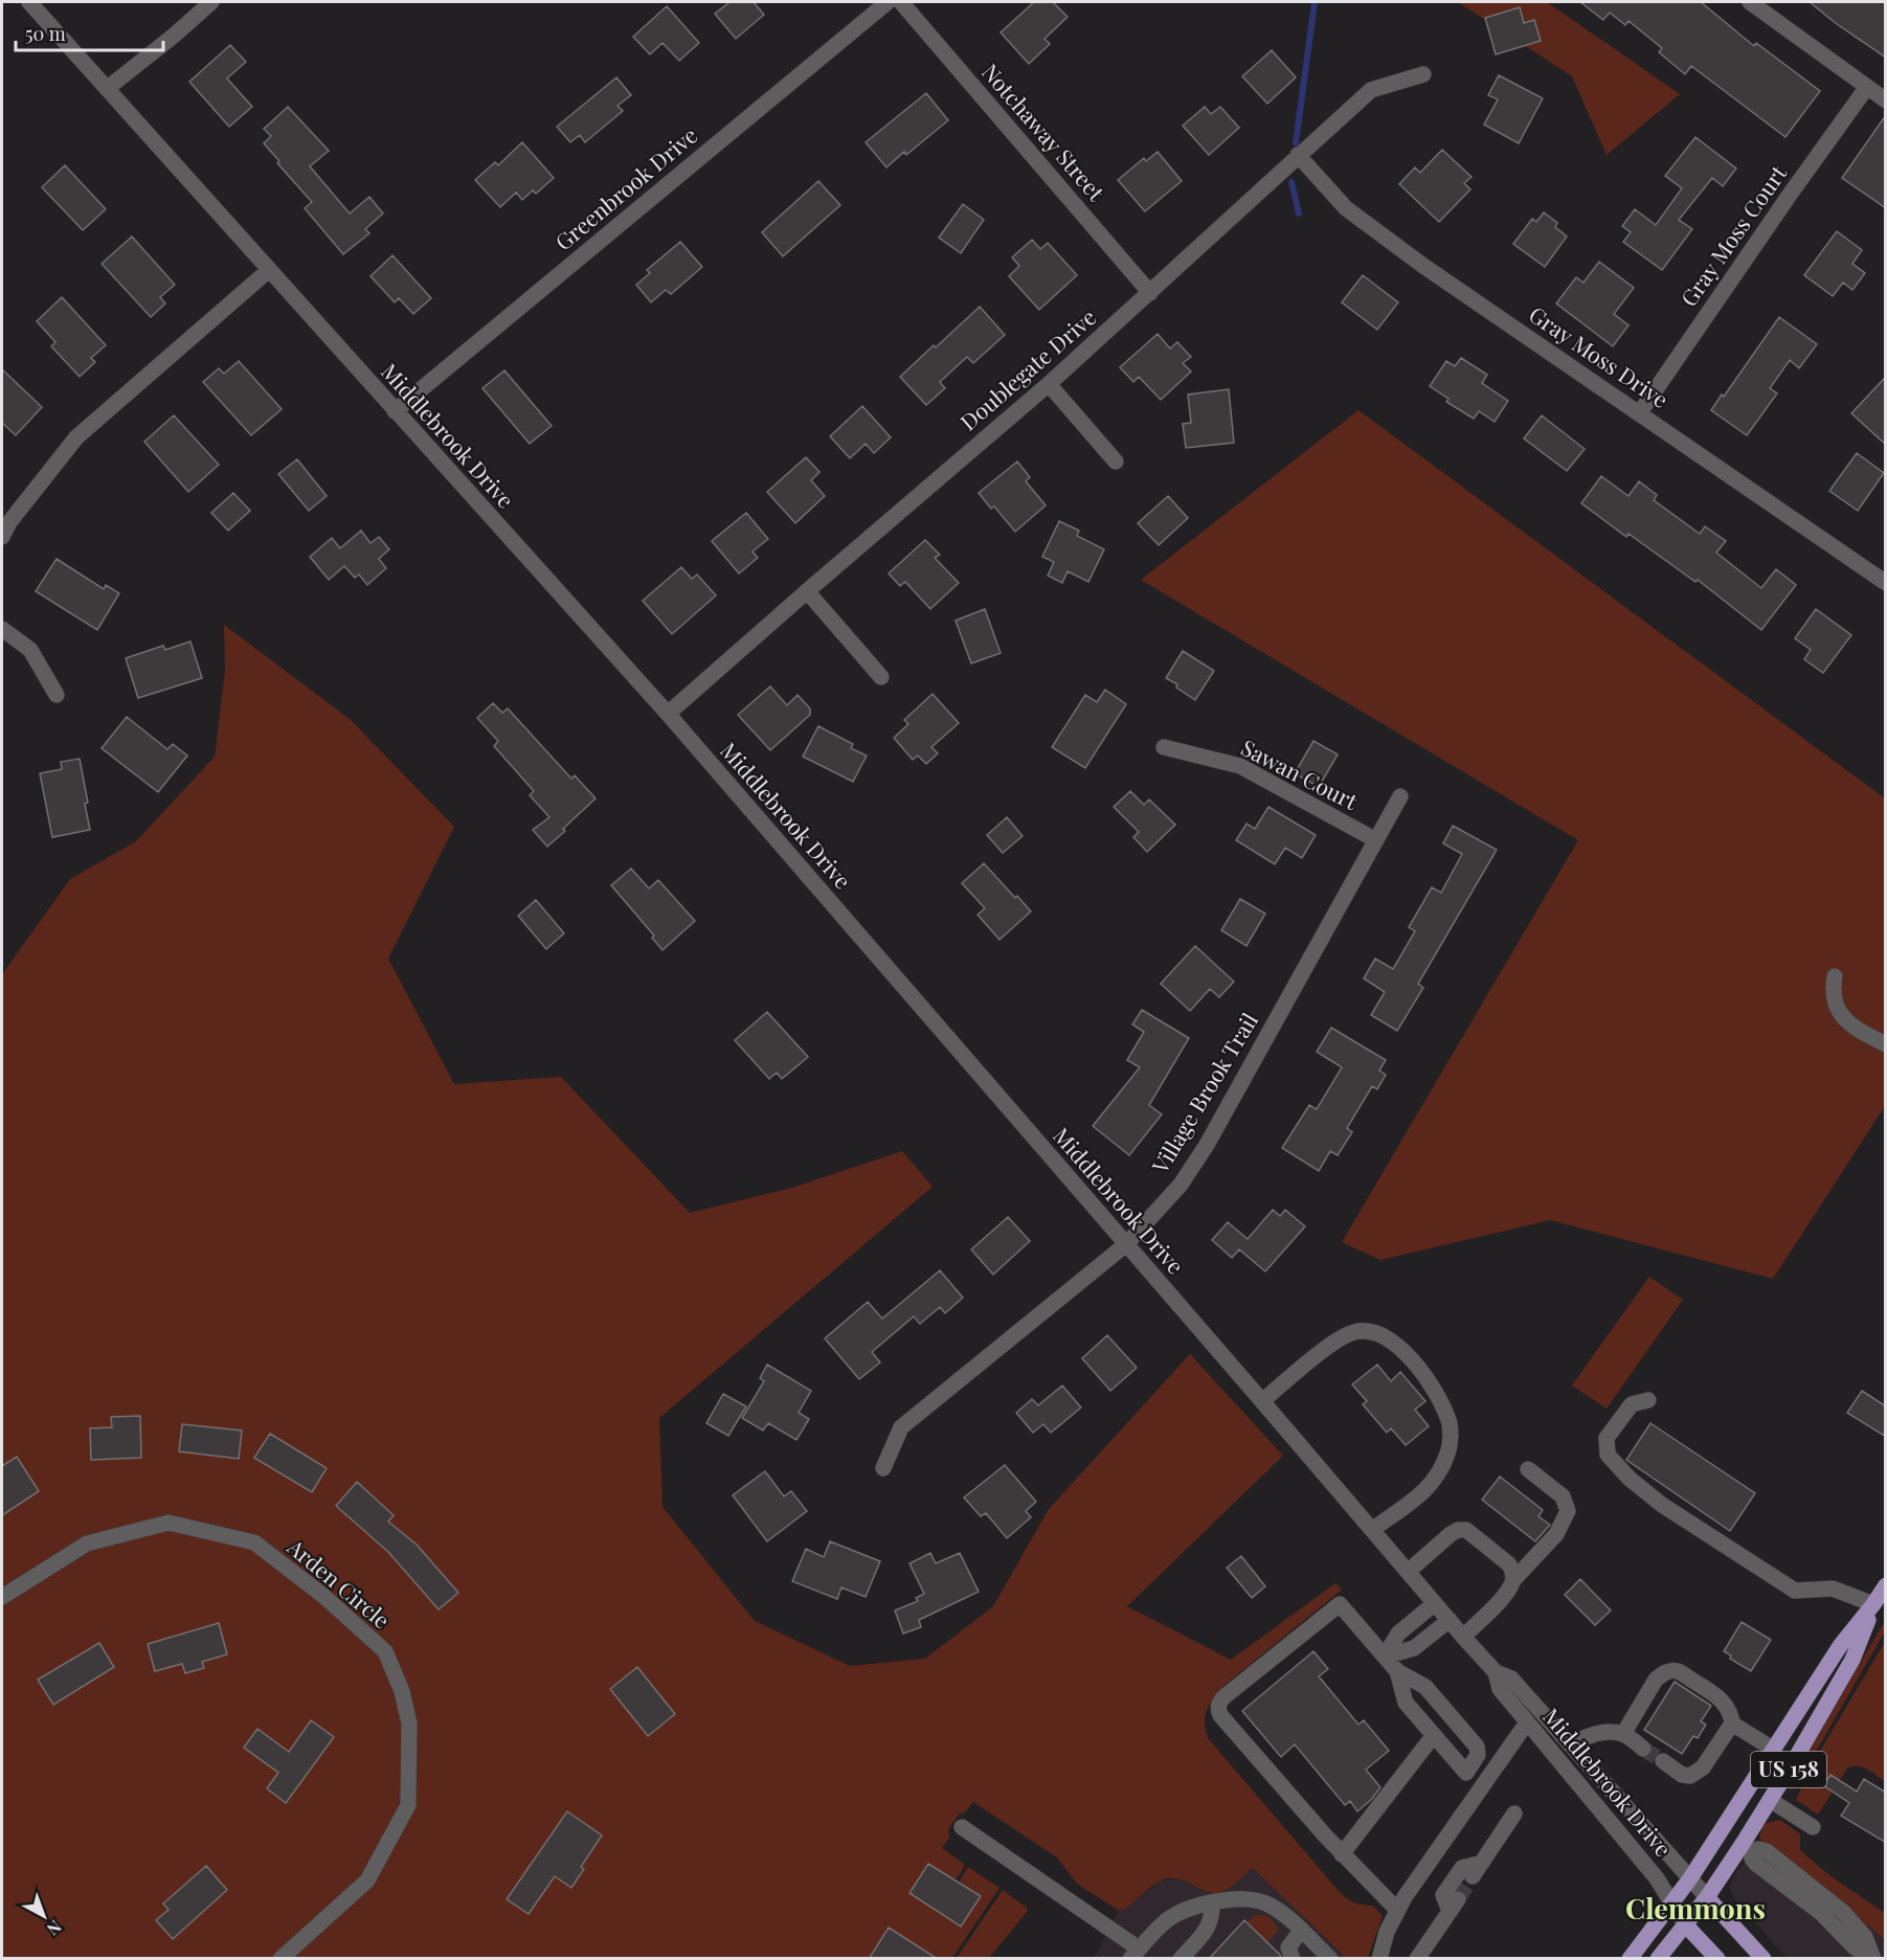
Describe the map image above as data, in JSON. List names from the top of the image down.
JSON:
{
  "streets": {
    "main road": ["US 158"],
    "street": [
      "Notchaway Street",
      "Greenbrook Drive",
      "Gray Moss Court",
      "Gray Moss Drive",
      "Doublegate Drive",
      "Middlebrook Drive",
      "Sawan Court",
      "Village Brook Trail",
      "Arden Circle"
    ]
  },
  "crossings": [
    ["Notchaway Street", "Doublegate Drive"],
    ["Greenbrook Drive", "Middlebrook Drive"],
    ["Gray Moss Court", "Gray Moss Drive"],
    ["Gray Moss Drive", "Doublegate Drive"],
    ["Doublegate Drive", "Middlebrook Drive"],
    ["Middlebrook Drive", "Village Brook Trail"],
    ["Middlebrook Drive", "US 158"],
    ["Sawan Court", "Village Brook Trail"]
  ],
  "districts": ["Clemmons"],
  "scale_bar": "50 m",
  "north": "bottom right"
}
